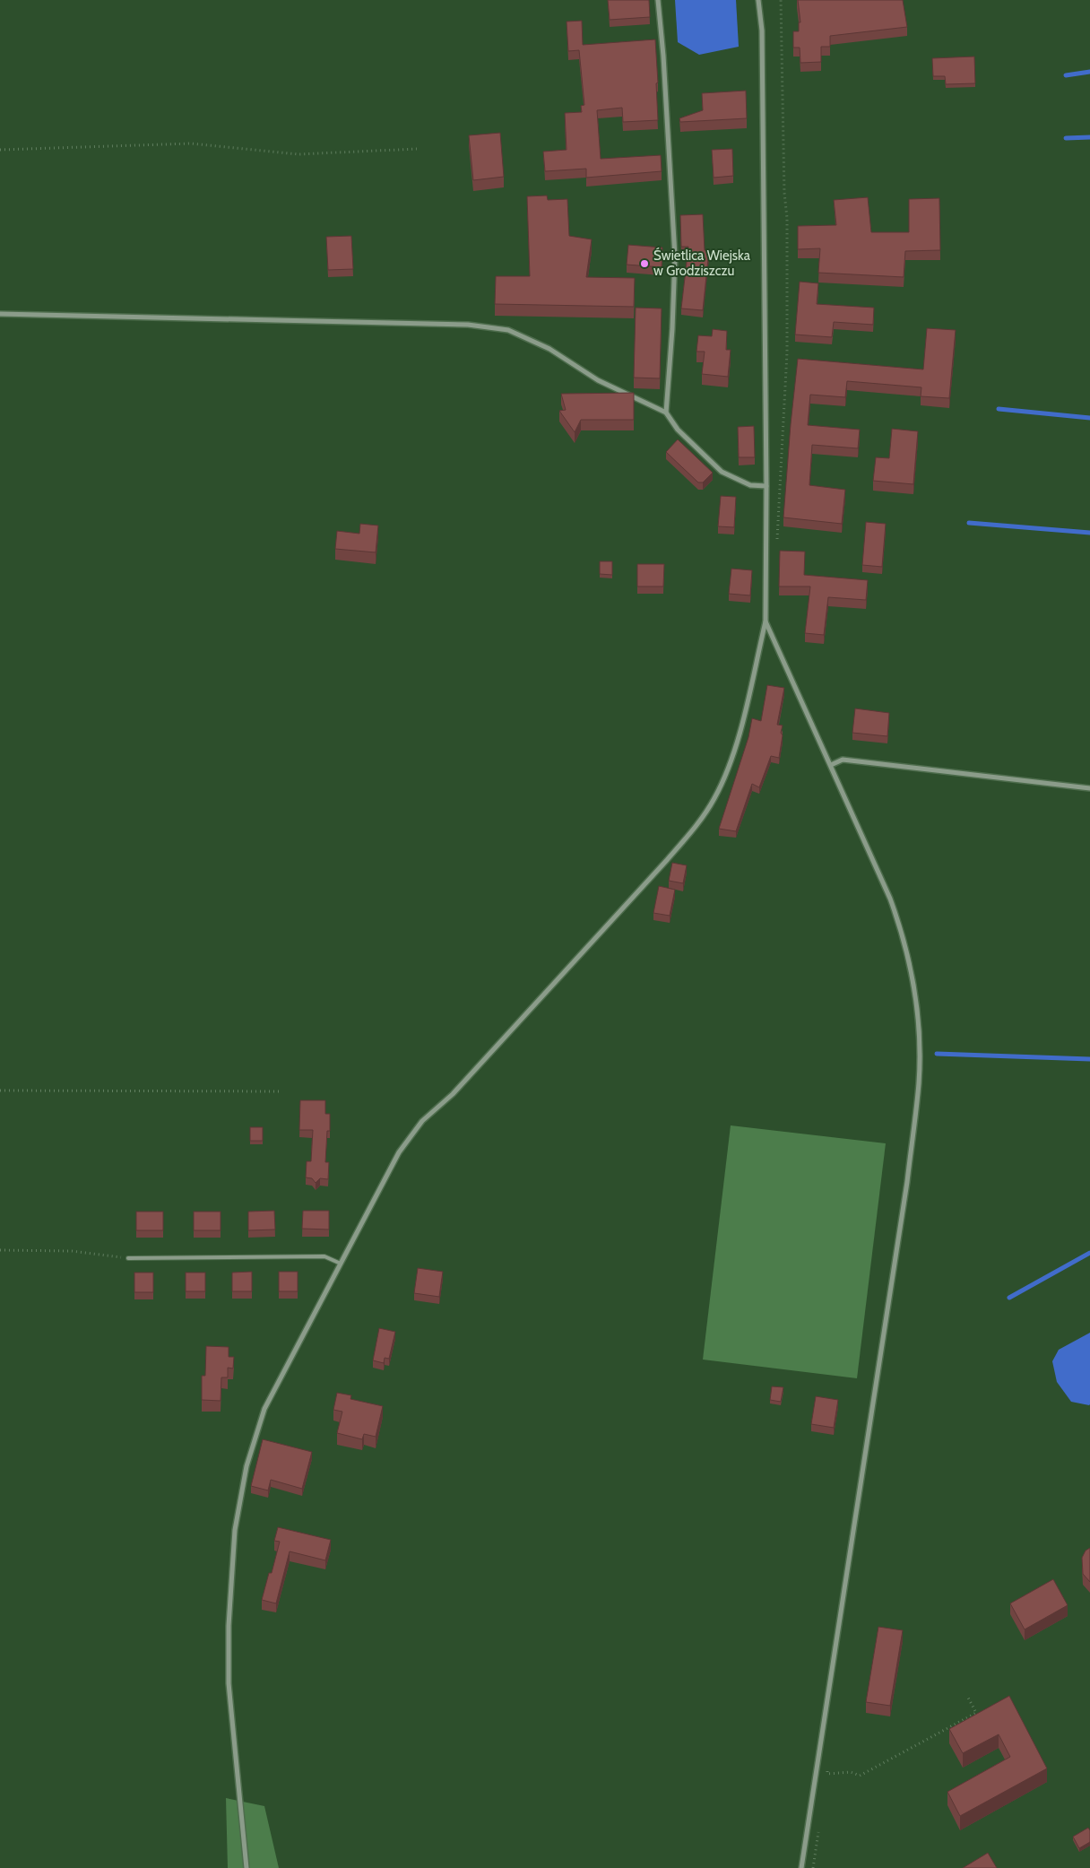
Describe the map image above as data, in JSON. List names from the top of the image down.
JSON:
{
  "places": ["Świetlica Wiejska w Grodziszczu"]
}
